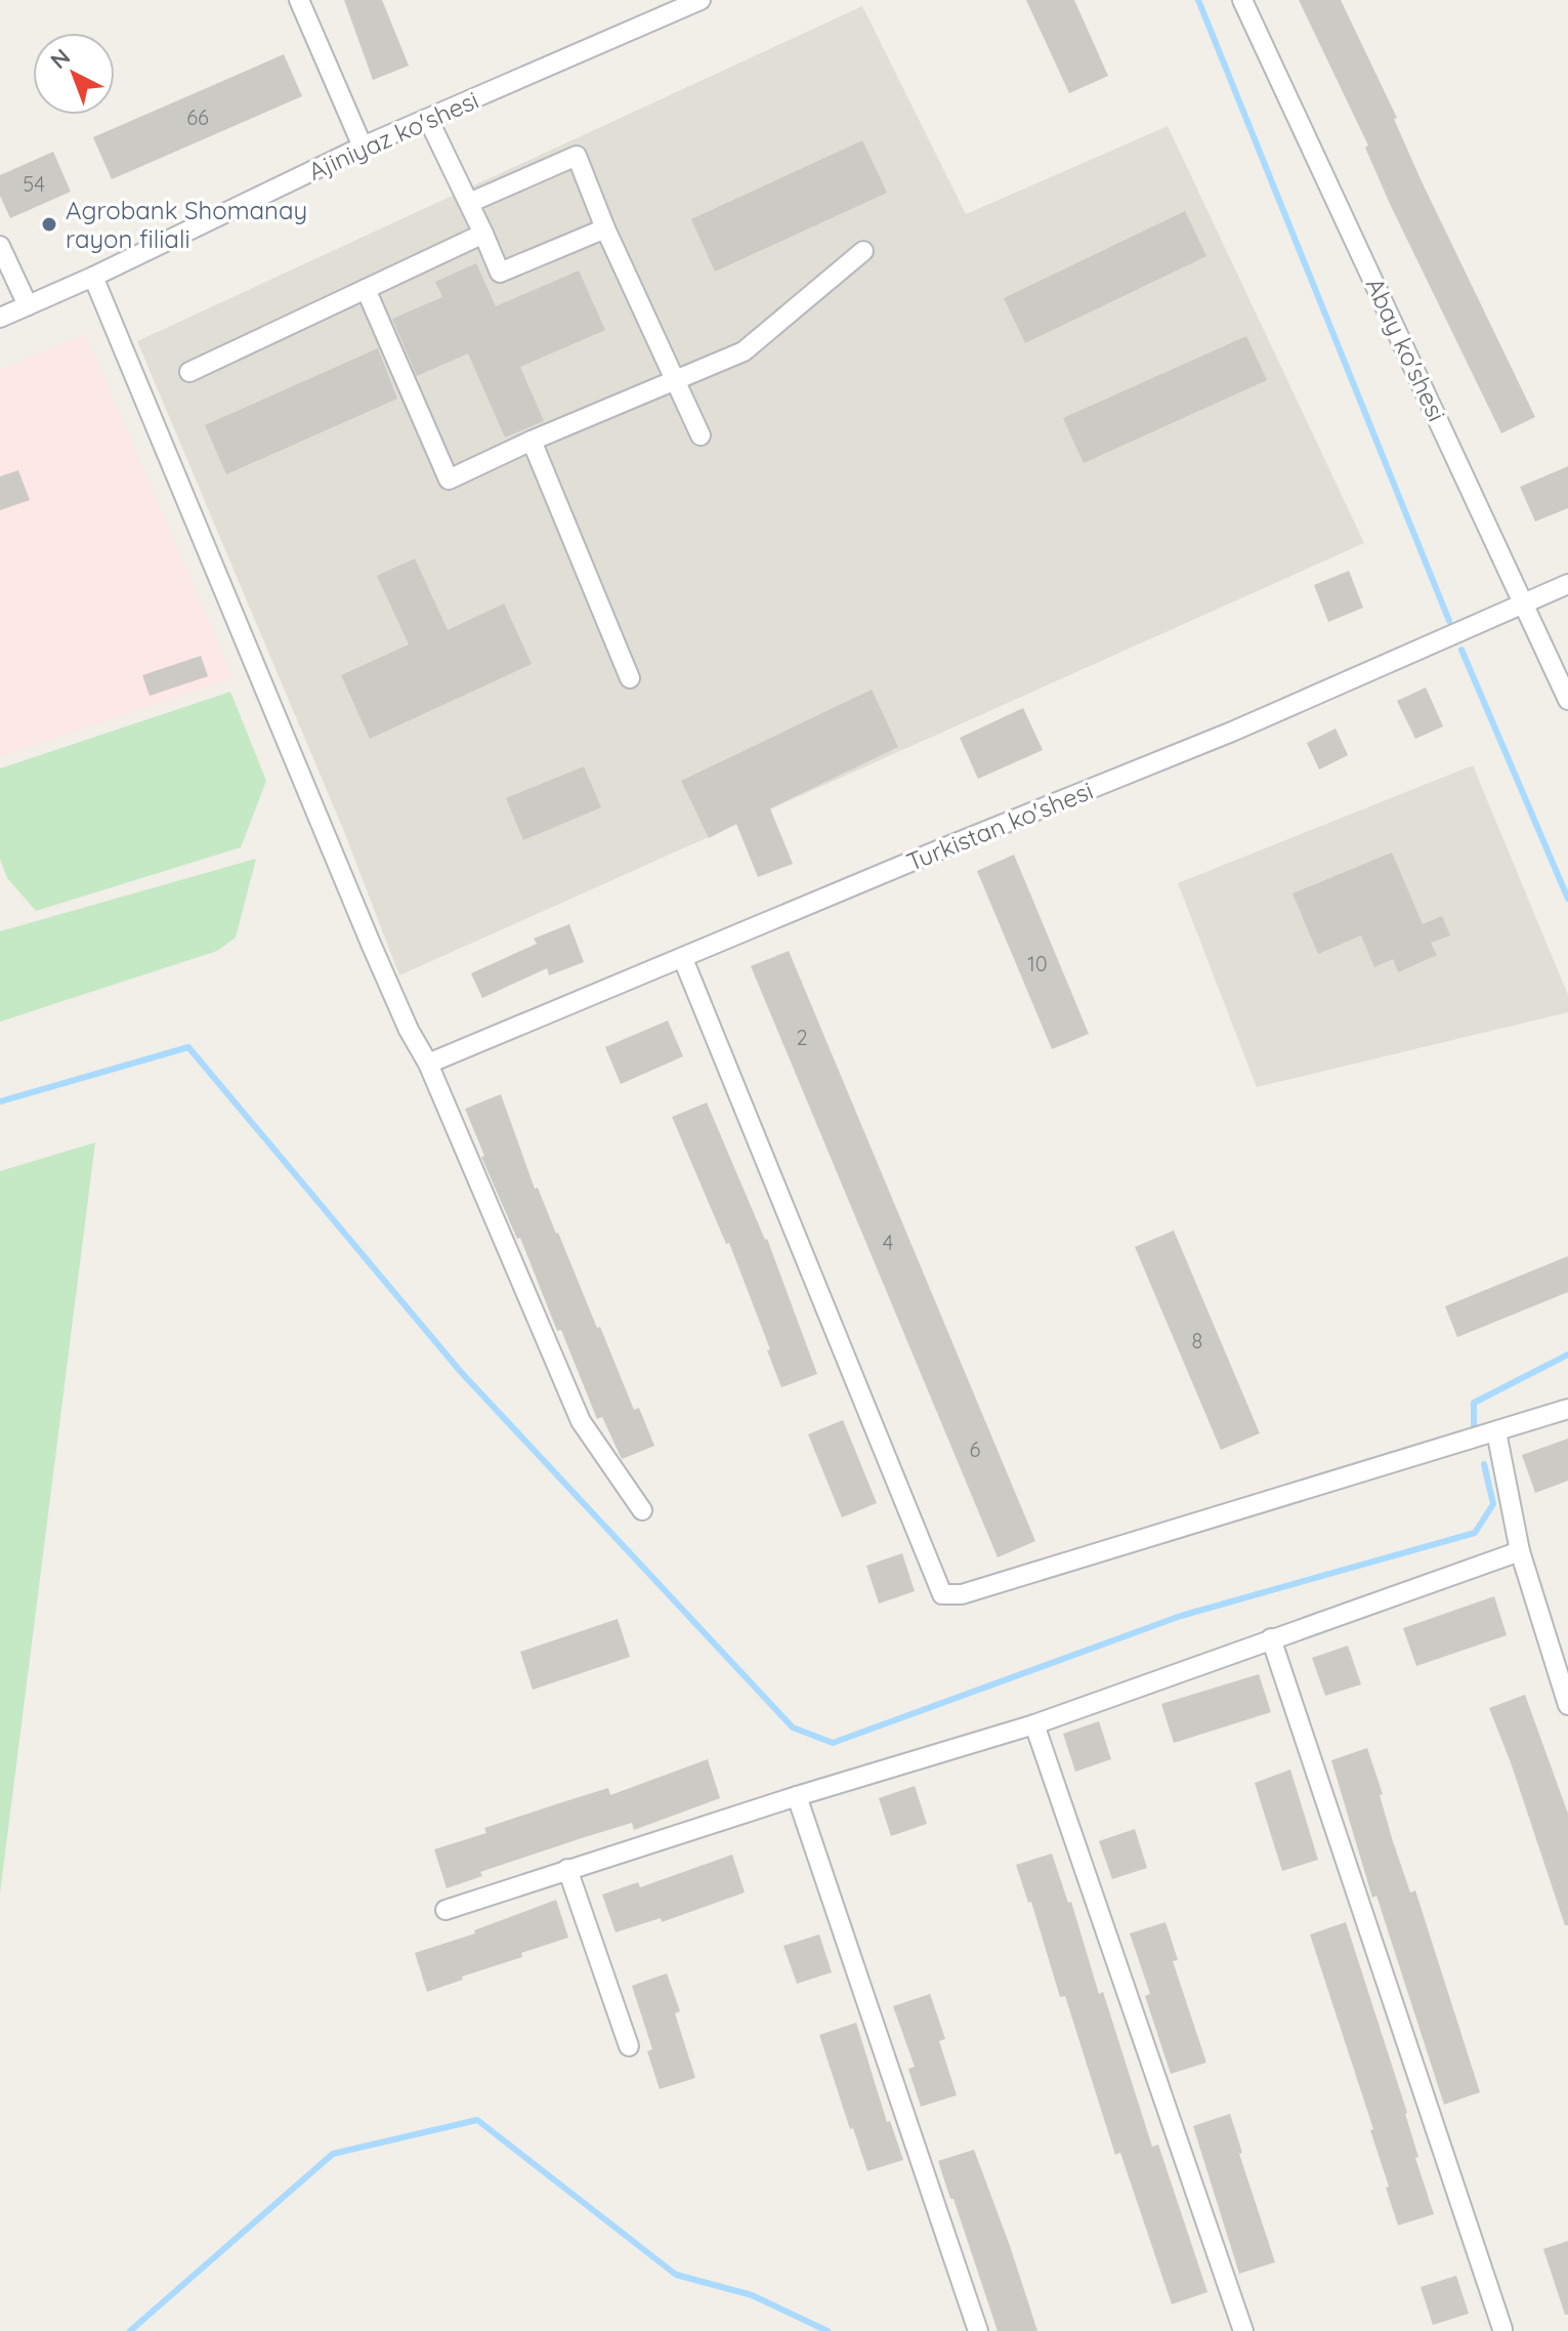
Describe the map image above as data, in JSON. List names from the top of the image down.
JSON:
{
  "streets": {
    "street": ["Ajiniyaz ko'shesi", "Abay ko'shesi", "Turkistan ko'shesi"]
  },
  "crossings": [
    ["Abay ko'shesi", "Turkistan ko'shesi"]
  ],
  "places": ["Agrobank Shomanay rayon filiali"],
  "house_numbers": [
    "66",
    "54",
    "10",
    "2",
    "4",
    "8",
    "6"
  ],
  "north": "top left"
}
